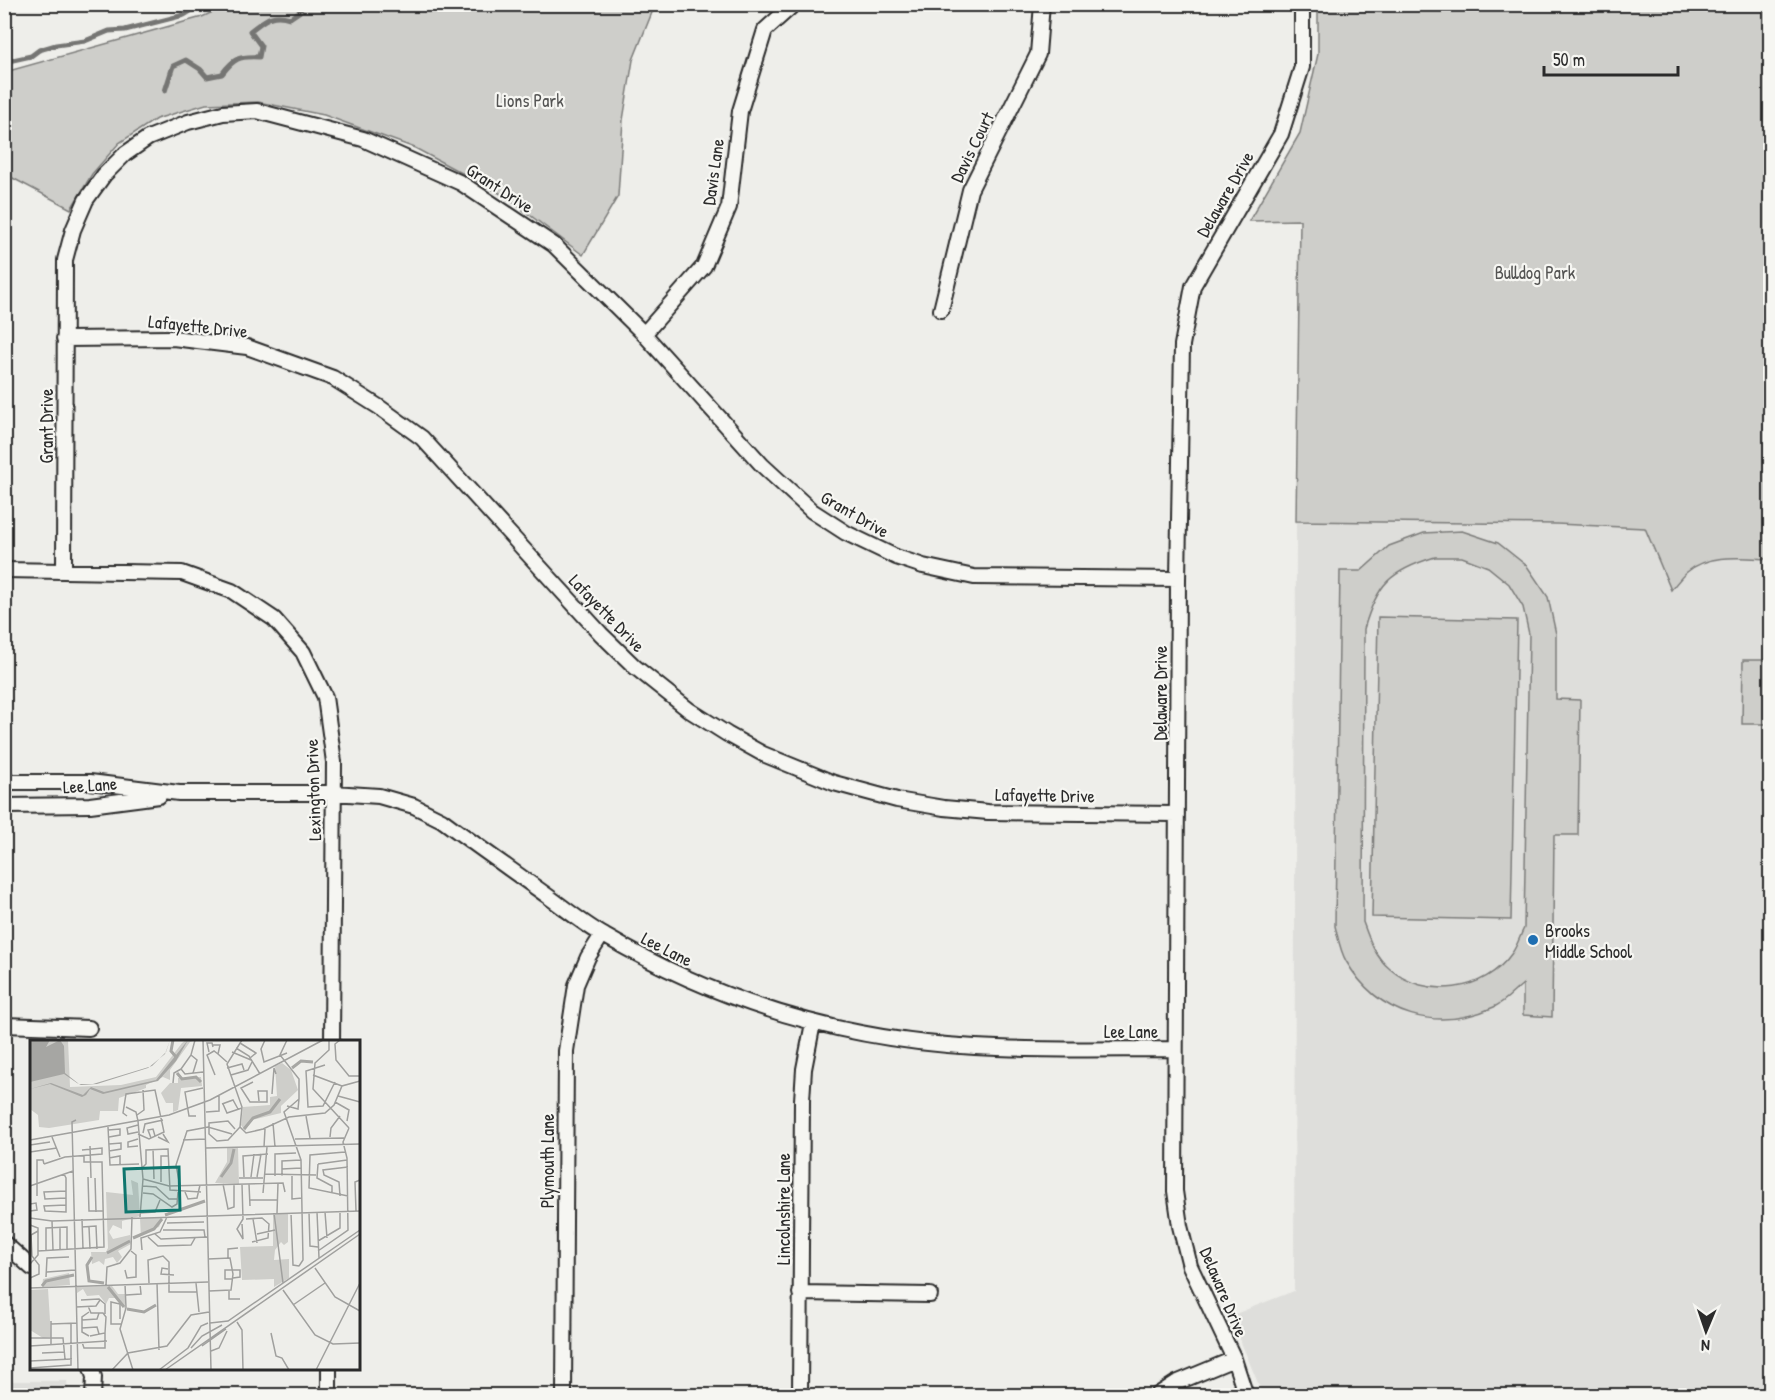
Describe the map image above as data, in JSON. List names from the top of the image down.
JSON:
{
  "streets": {
    "street": [
      "Davis Court",
      "Davis Lane",
      "Grant Drive",
      "Delaware Drive",
      "Lafayette Drive",
      "Lee Lane",
      "Lexington Drive",
      "Plymouth Lane",
      "Lincolnshire Lane"
    ]
  },
  "crossings": [
    ["Davis Lane", "Grant Drive"],
    ["Grant Drive", "Delaware Drive"],
    ["Grant Drive", "Lafayette Drive"],
    ["Grant Drive", "Lexington Drive"],
    ["Delaware Drive", "Lafayette Drive"],
    ["Delaware Drive", "Lee Lane"],
    ["Lee Lane", "Lexington Drive"],
    ["Lee Lane", "Plymouth Lane"],
    ["Lee Lane", "Lincolnshire Lane"]
  ],
  "parks": ["Lions Park", "Bulldog Park"],
  "places": ["Brooks Middle School"],
  "scale_bar": "50 m",
  "north": "bottom"
}
